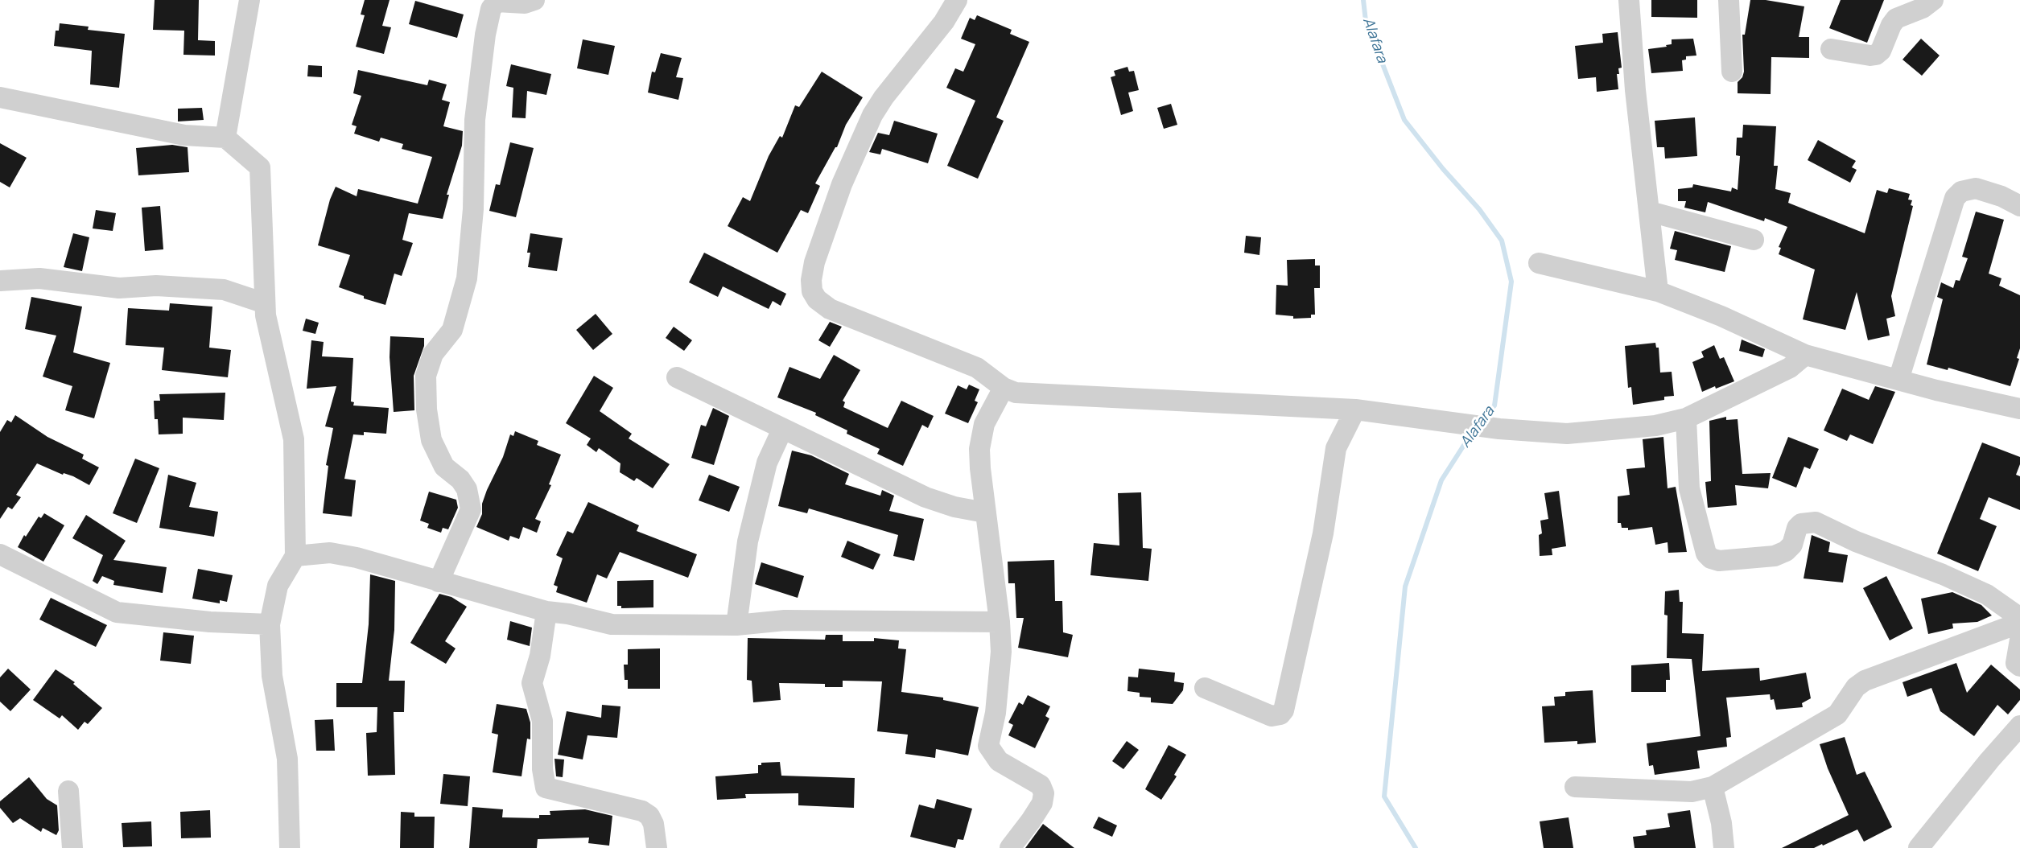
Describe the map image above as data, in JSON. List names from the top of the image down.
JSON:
{
  "water": ["Alafara"]
}
